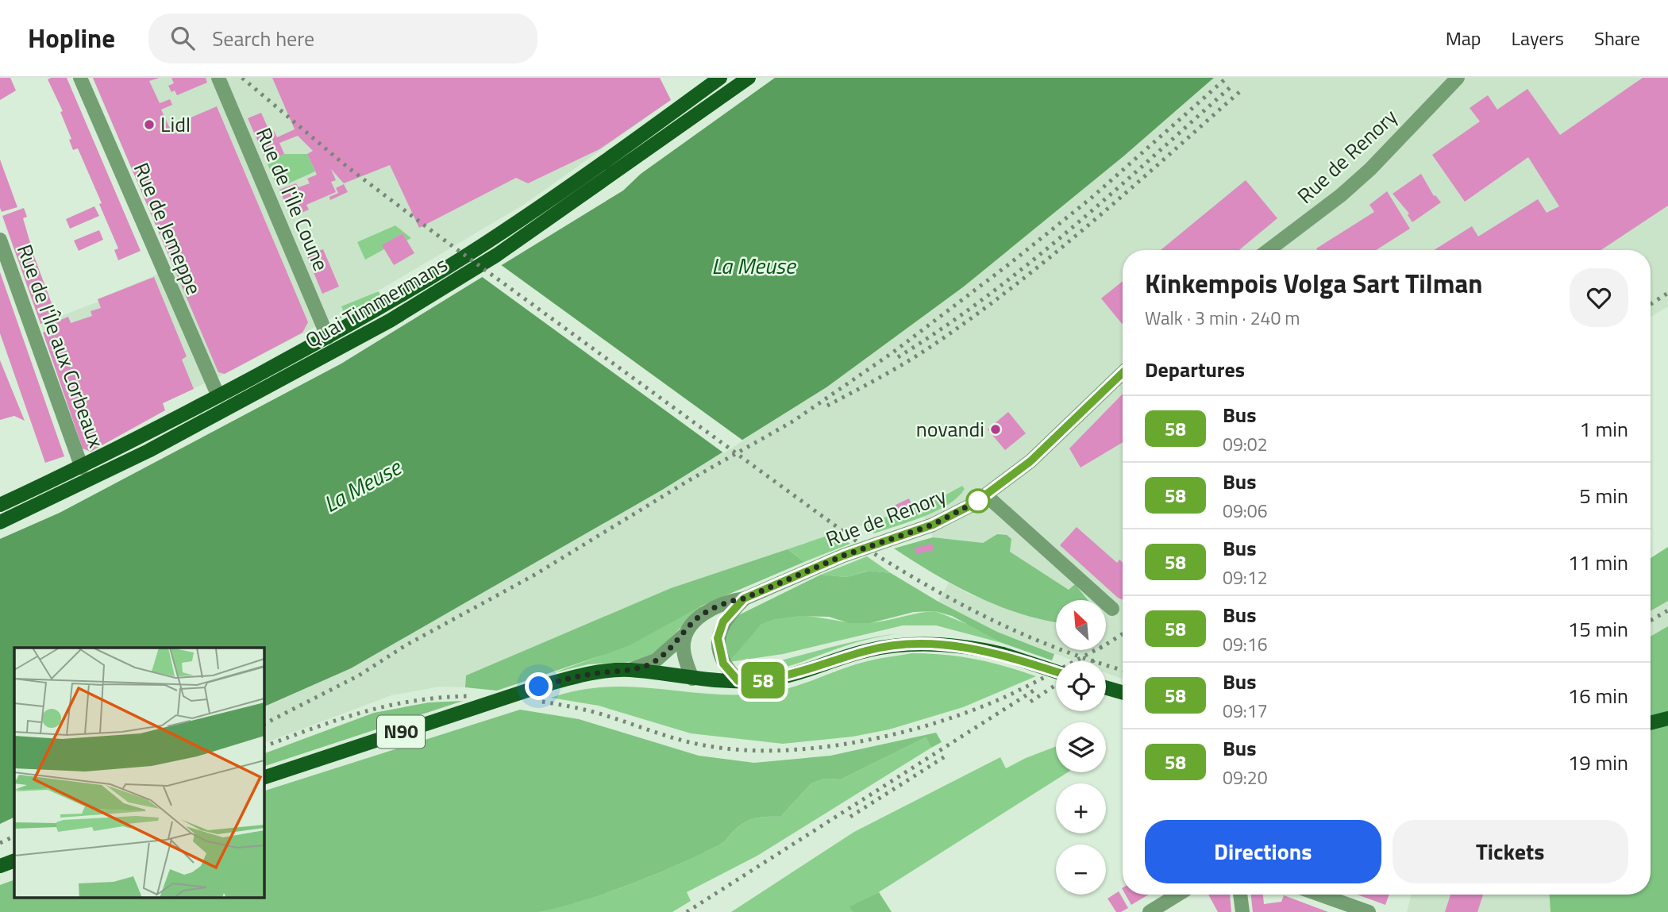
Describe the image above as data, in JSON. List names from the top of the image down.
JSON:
{
  "streets": {
    "main road": ["Quai Timmermans", "N90"],
    "street": [
      "Rue de Renory",
      "Rue de l'Île Coune",
      "Rue de Jemeppe",
      "Rue de l'Île aux Corbeaux"
    ]
  },
  "crossings": [
    ["Rue de Renory", "N90"],
    ["Rue de l'Île Coune", "Quai Timmermans"],
    ["Rue de Jemeppe", "Quai Timmermans"],
    ["Quai Timmermans", "Rue de l'Île aux Corbeaux"]
  ],
  "water": ["La Meuse"],
  "places": ["Lidl", "novandi"],
  "lines": ["bus line 58"],
  "north": "top left",
  "page": {
    "header": "Hopline",
    "search": "Search here",
    "nav": ["Map", "Layers", "Share"],
    "on_map": "58",
    "heading": [
      ["Kinkempois Volga Sart Tilman", "Walk · 3 min · 240 m"],
      "Departures"
    ],
    "list": [
      {
        "mark": "58",
        "name": "Bus",
        "note": "09:02",
        "value": "1 min"
      },
      {
        "mark": "58",
        "name": "Bus",
        "note": "09:06",
        "value": "5 min"
      },
      {
        "mark": "58",
        "name": "Bus",
        "note": "09:12",
        "value": "11 min"
      },
      {
        "mark": "58",
        "name": "Bus",
        "note": "09:16",
        "value": "15 min"
      },
      {
        "mark": "58",
        "name": "Bus",
        "note": "09:17",
        "value": "16 min"
      },
      {
        "mark": "58",
        "name": "Bus",
        "note": "09:20",
        "value": "19 min"
      }
    ],
    "map_buttons": ["+", "−"],
    "buttons": ["Directions", "Tickets"]
  }
}
